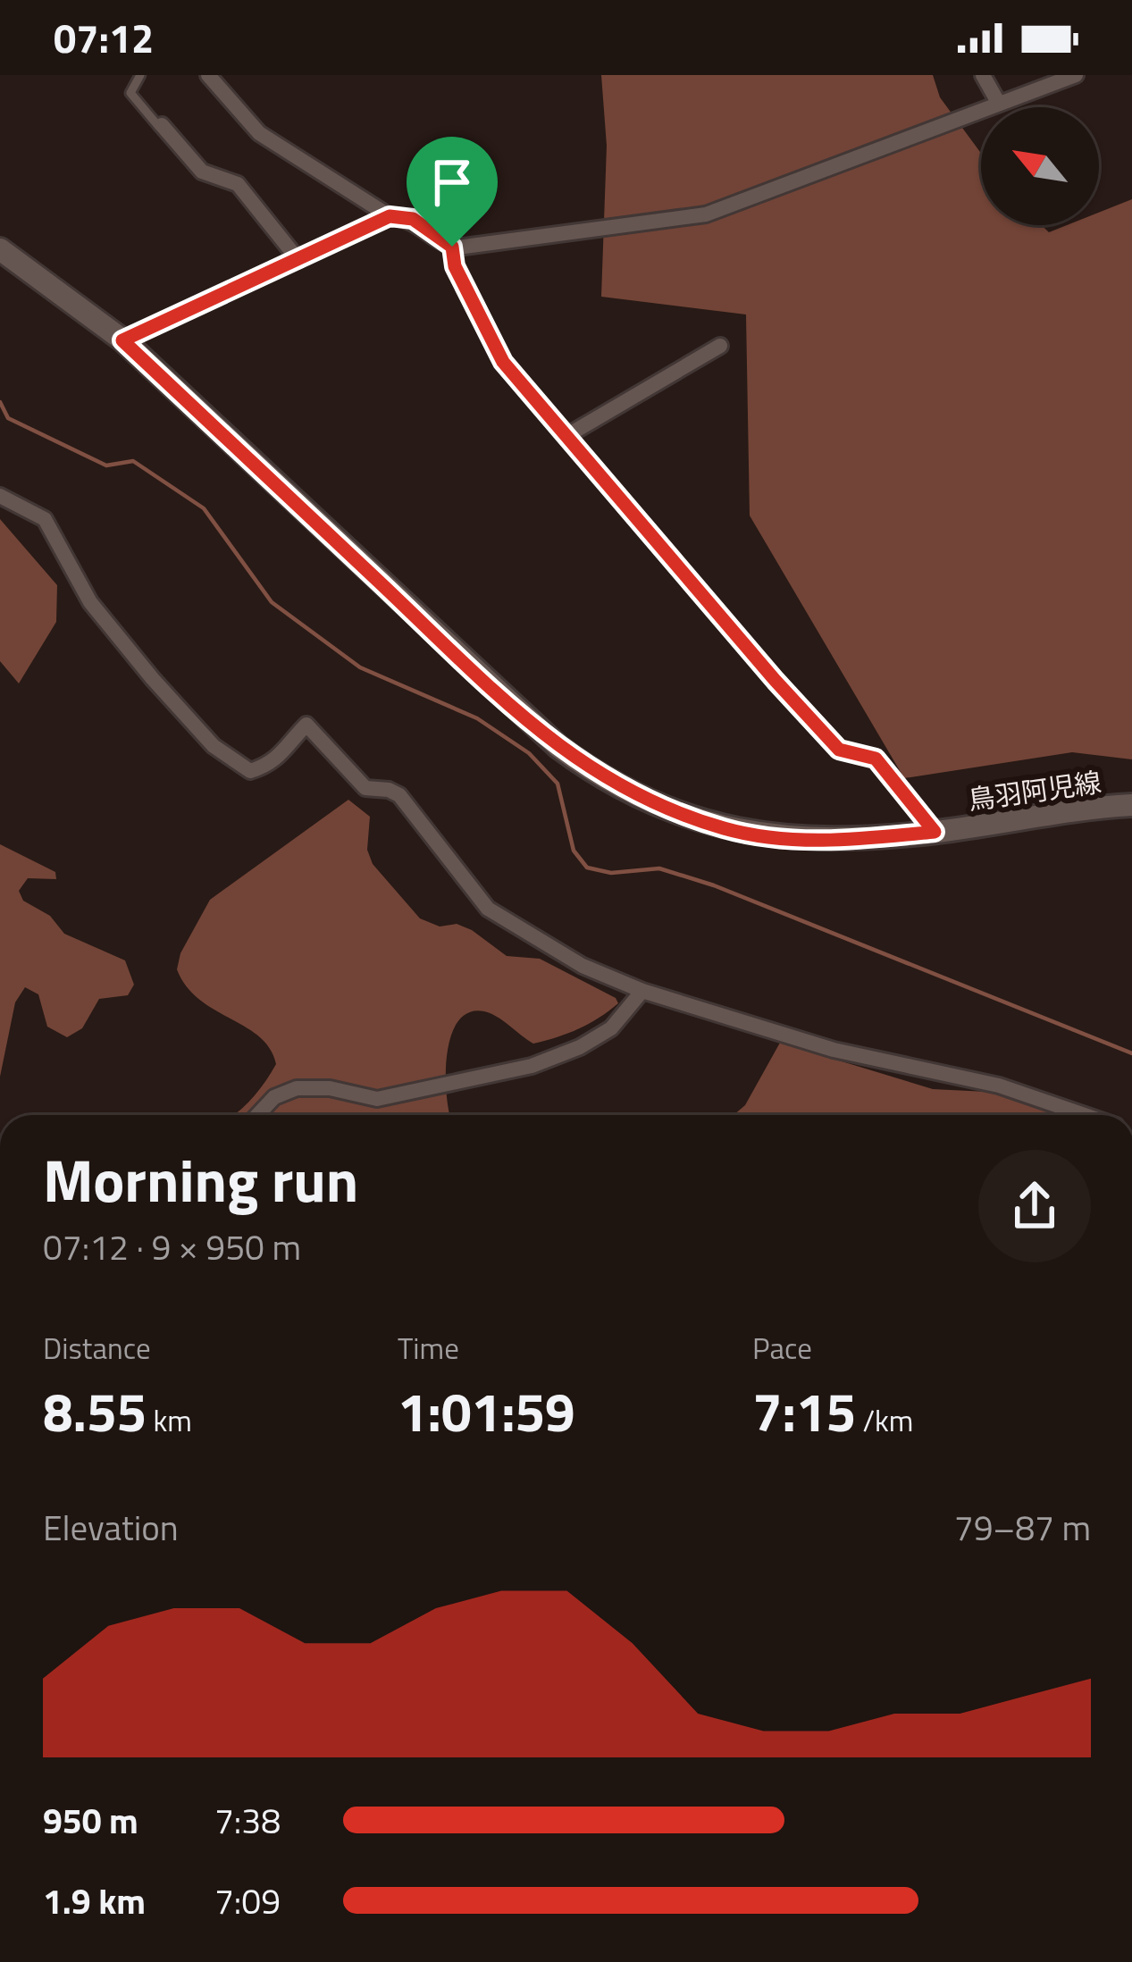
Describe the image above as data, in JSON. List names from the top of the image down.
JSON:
{
  "streets": {
    "main road": ["鳥羽阿児線"]
  },
  "north": "top left",
  "page": {
    "status": "07:12",
    "heading": ["Morning run", "07:12 · 9 × 950 m"],
    "stats": [
      ["Distance", "8.55 km"],
      ["Time", "1:01:59"],
      ["Pace", "7:15 /km"]
    ],
    "chart": ["Elevation", "79–87 m"],
    "list": [
      {
        "name": "950 m",
        "note": "7:38"
      },
      {
        "name": "1.9 km",
        "note": "7:09"
      }
    ]
  }
}
